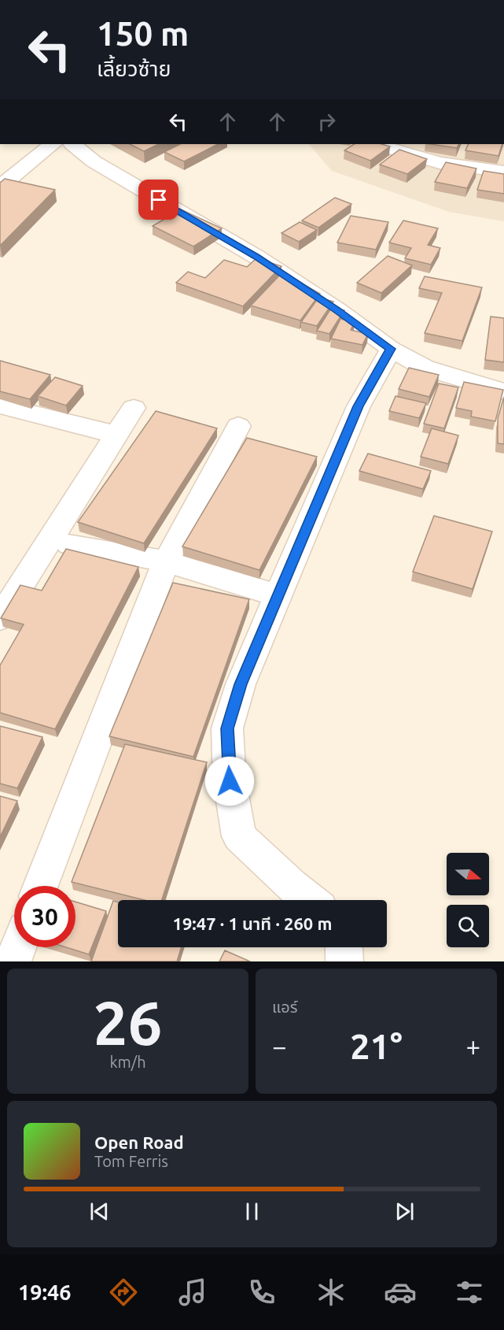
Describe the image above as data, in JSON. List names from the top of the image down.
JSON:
{
  "north": "right",
  "page": {
    "turn": ["150 m", "เลี้ยวซ้าย"],
    "limit": "30",
    "trip": "19:47 · 1 นาที · 260 m",
    "tile": [
      ["26", "km/h"],
      "แอร์"
    ],
    "heat": ["−", "21°", "+"],
    "song": ["Open Road", "Tom Ferris"],
    "tabs": "19:46"
  }
}
